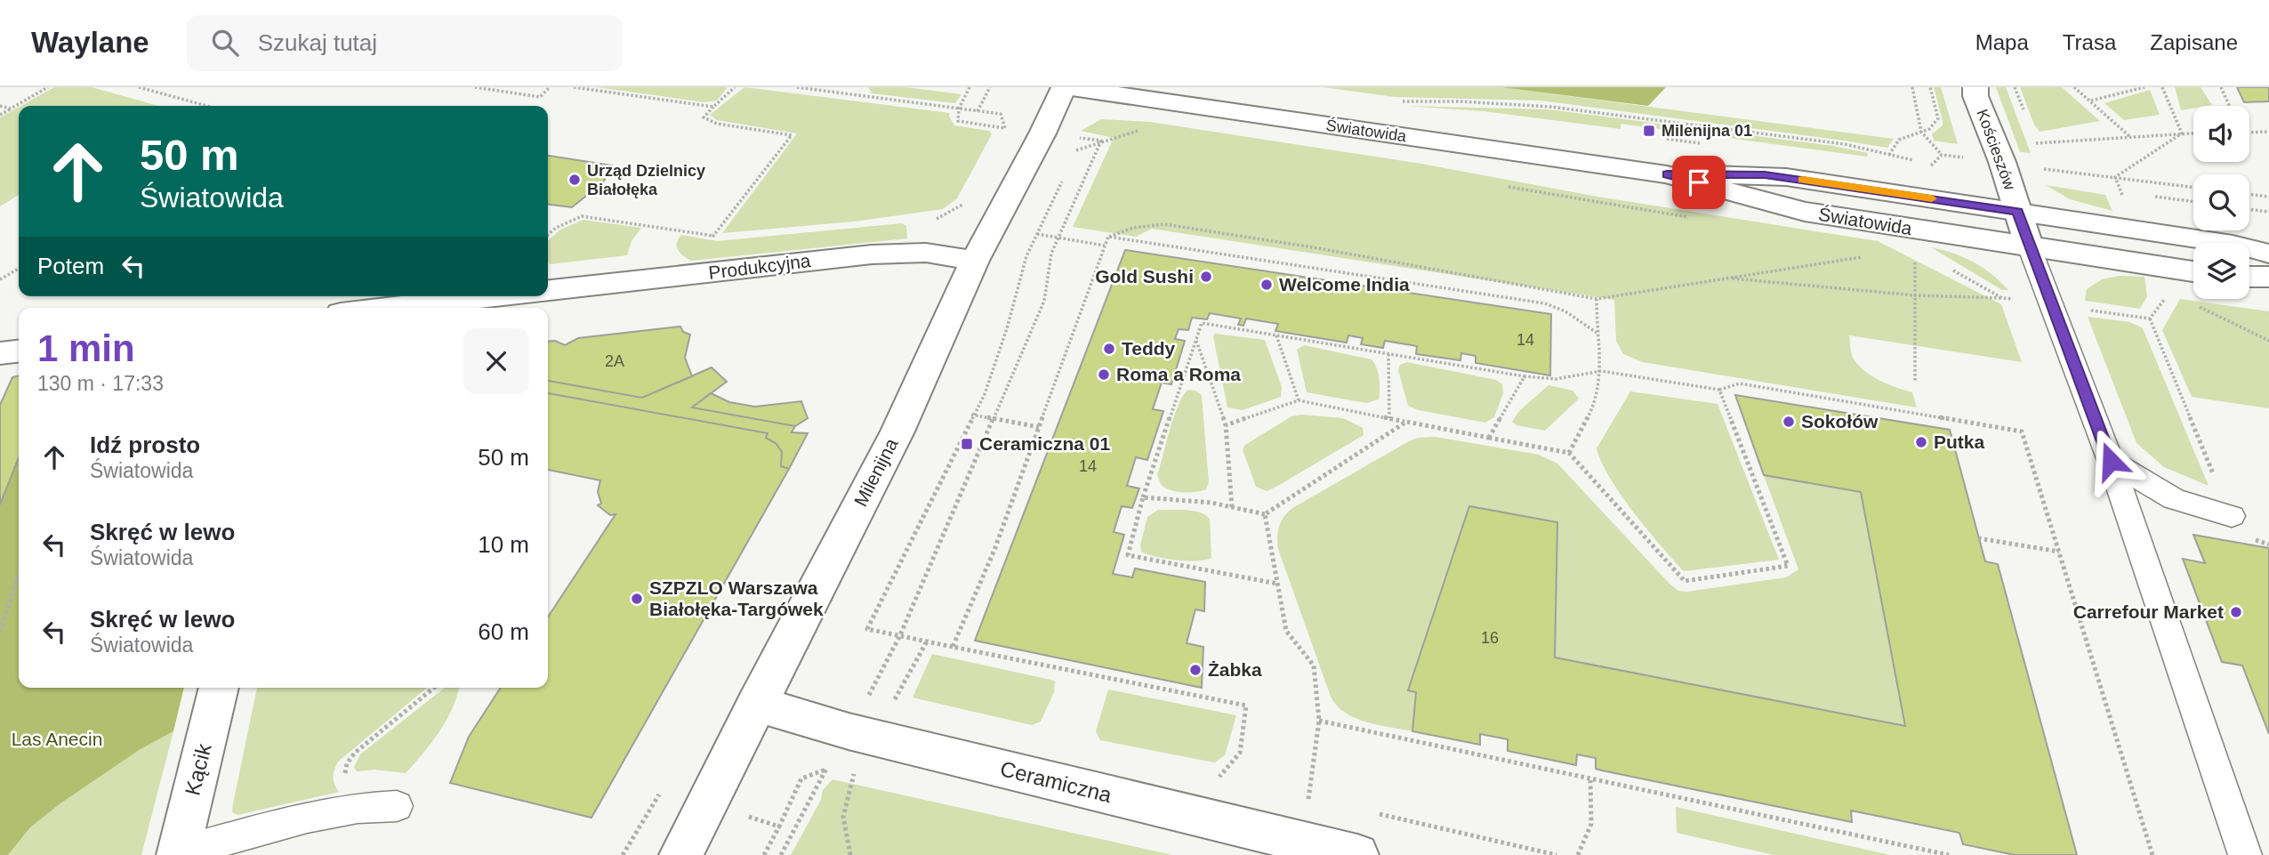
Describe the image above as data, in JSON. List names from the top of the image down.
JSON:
{
  "streets": {
    "street": [
      "Światowida",
      "Kościeszów",
      "Produkcyjna",
      "Milenijna",
      "Kącik",
      "Ceramiczna"
    ]
  },
  "crossings": [
    ["Światowida", "Kościeszów"],
    ["Światowida", "Milenijna"],
    ["Produkcyjna", "Milenijna"],
    ["Milenijna", "Ceramiczna"]
  ],
  "parks": ["Las Anecin"],
  "places": {
    "transit": ["Milenijna 01", "Ceramiczna 01"],
    "other": [
      "Urząd Dzielnicy Białołęka",
      "Gold Sushi",
      "Welcome India",
      "Teddy",
      "Roma a Roma",
      "Sokołów",
      "Putka",
      "SZPZLO Warszawa Białołęka-Targówek",
      "Carrefour Market",
      "Żabka"
    ]
  },
  "house_numbers": [
    "14",
    "2A",
    "14",
    "16"
  ],
  "page": {
    "header": "Waylane",
    "search": "Szukaj tutaj",
    "nav": ["Mapa", "Trasa", "Zapisane"],
    "turn": ["50 m", "Światowida"],
    "then": "Potem",
    "heading": ["1 min", "130 m · 17:33"],
    "list": [
      {
        "name": "Idź prosto",
        "note": "Światowida",
        "value": "50 m"
      },
      {
        "name": "Skręć w lewo",
        "note": "Światowida",
        "value": "10 m"
      },
      {
        "name": "Skręć w lewo",
        "note": "Światowida",
        "value": "60 m"
      }
    ]
  }
}
